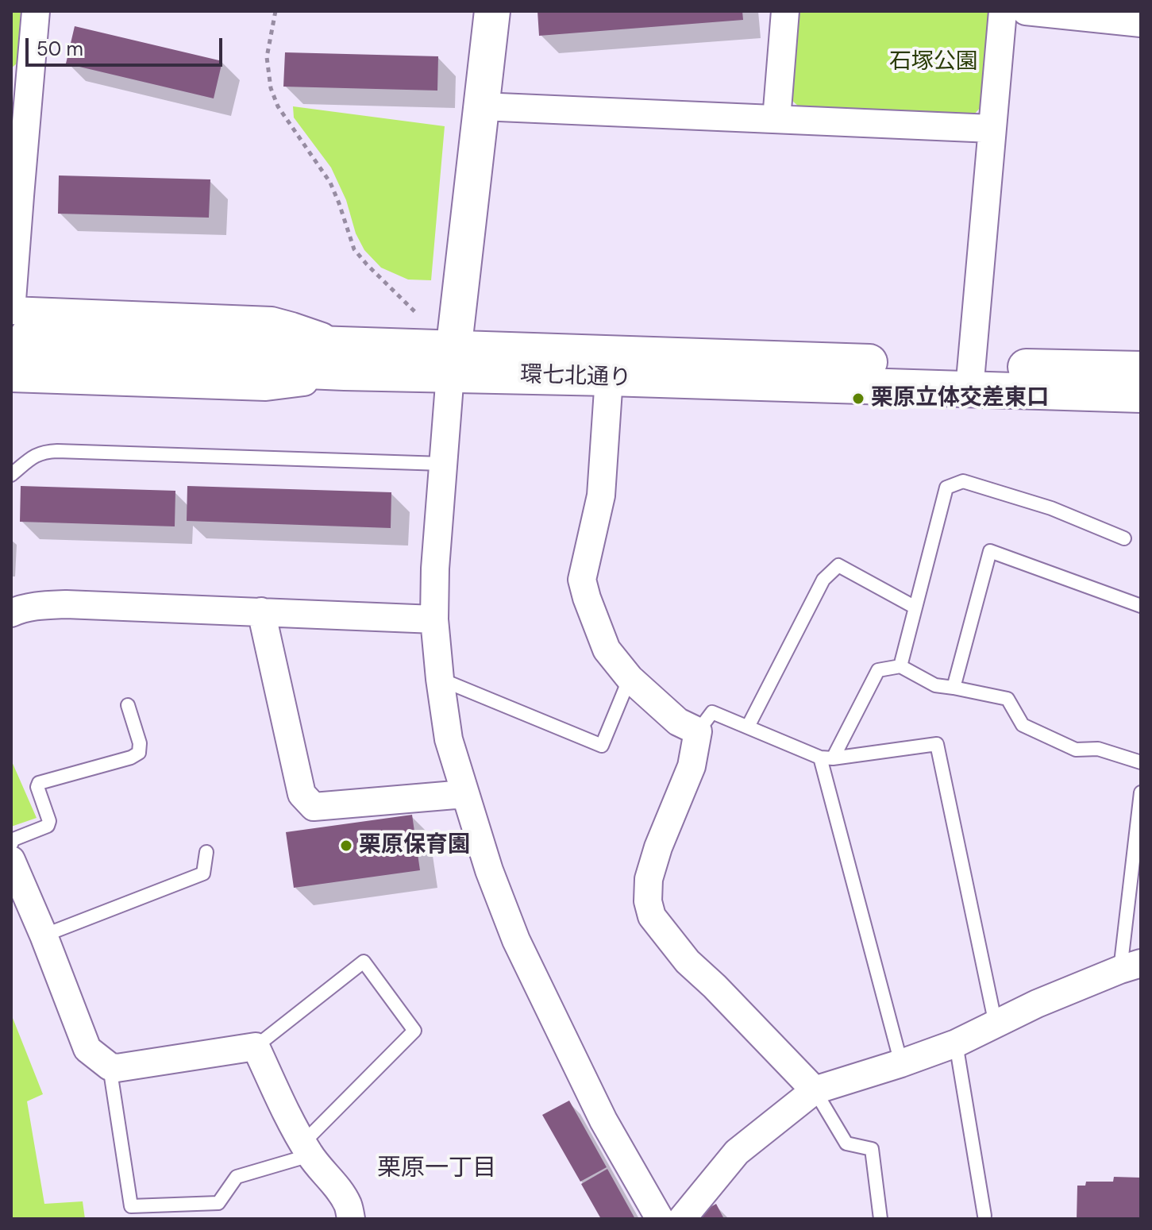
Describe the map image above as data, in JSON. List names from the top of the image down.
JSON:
{
  "streets": {
    "street": ["環七北通り"]
  },
  "districts": ["栗原一丁目"],
  "parks": ["石塚公園"],
  "places": ["栗原立体交差東口", "栗原保育園"],
  "scale_bar": "50 m"
}
